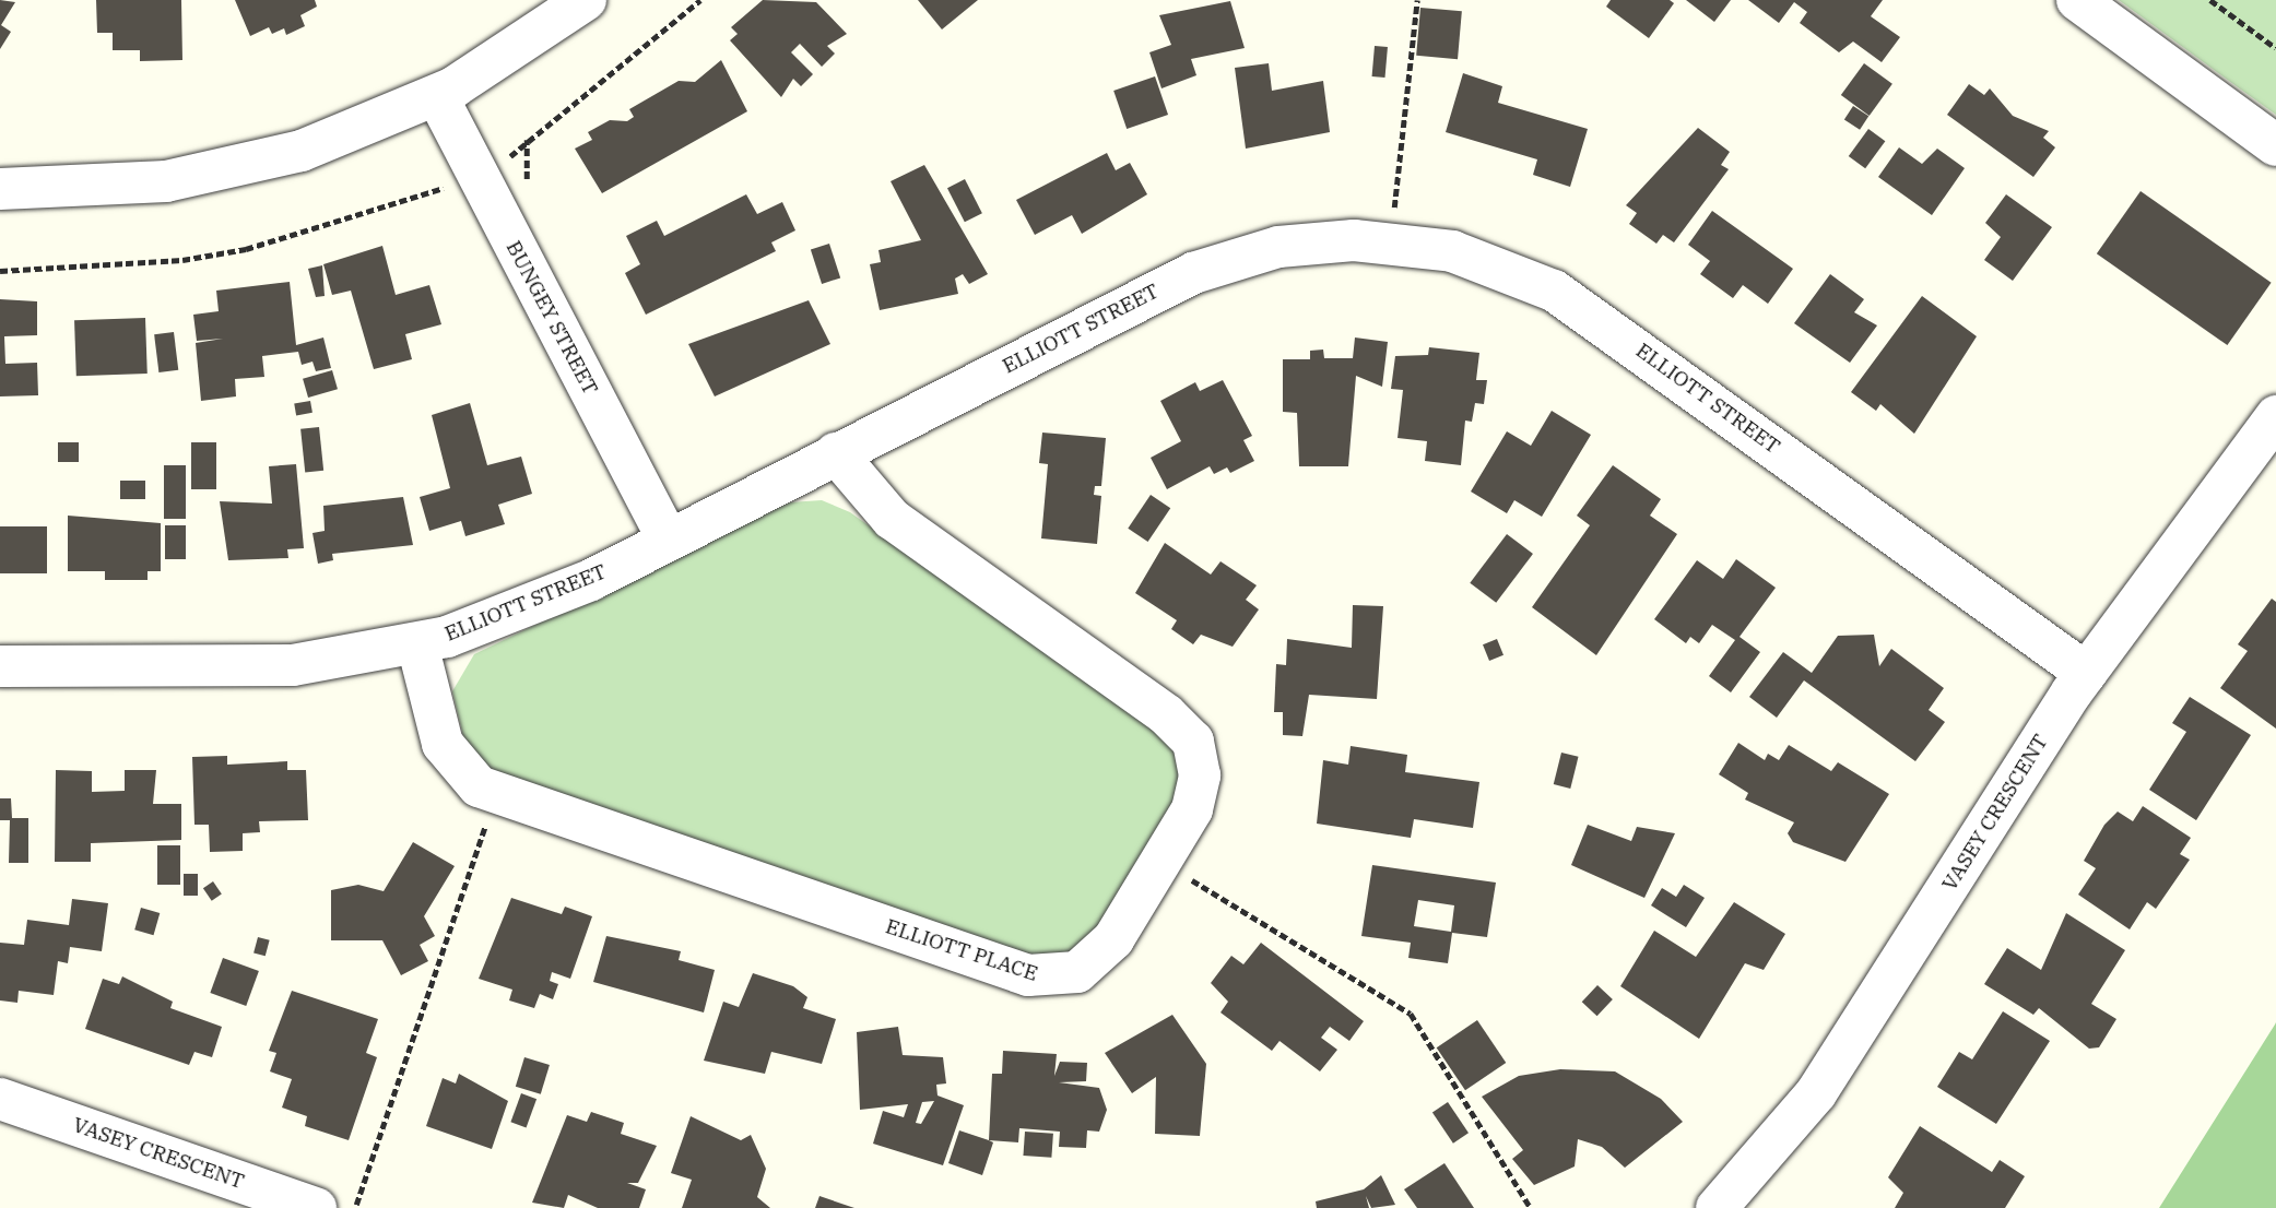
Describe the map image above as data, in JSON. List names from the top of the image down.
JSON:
{
  "streets": {
    "street": [
      "BUNGEY STREET",
      "ELLIOTT STREET",
      "VASEY CRESCENT",
      "ELLIOTT PLACE"
    ]
  },
  "crossings": [
    ["BUNGEY STREET", "ELLIOTT STREET"],
    ["ELLIOTT STREET", "VASEY CRESCENT"],
    ["ELLIOTT STREET", "ELLIOTT PLACE"]
  ]
}
